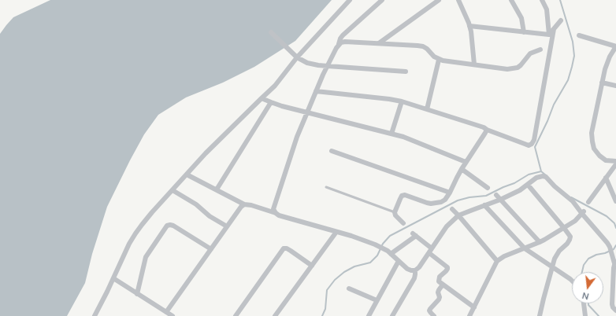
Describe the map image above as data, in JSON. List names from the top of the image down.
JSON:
{
  "north": "bottom"
}
